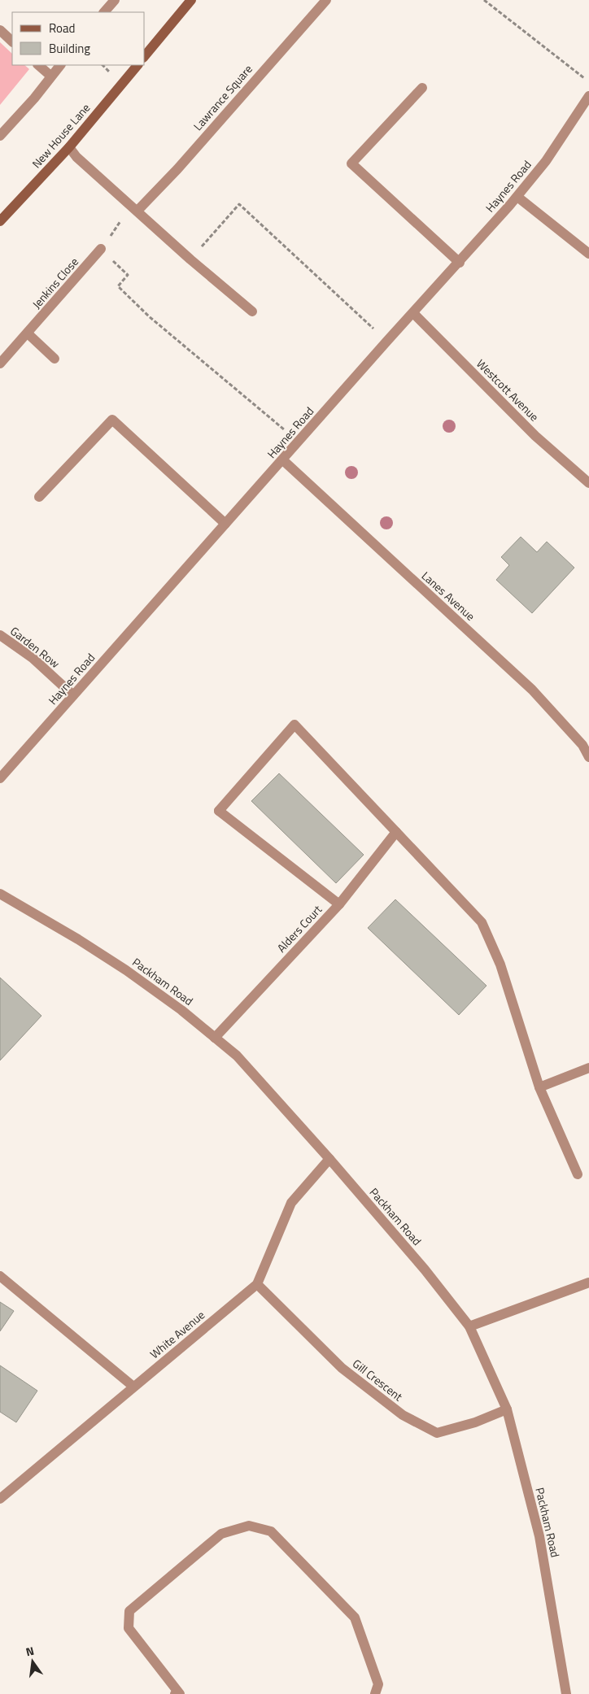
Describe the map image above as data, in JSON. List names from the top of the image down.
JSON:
{
  "streets": {
    "street": [
      "Lawrance Square",
      "New House Lane",
      "Haynes Road",
      "Jenkins Close",
      "Westcott Avenue",
      "Lanes Avenue",
      "Garden Row",
      "Alders Court",
      "Packham Road",
      "White Avenue",
      "Gill Crescent"
    ]
  },
  "crossings": [
    ["Haynes Road", "Westcott Avenue"],
    ["Haynes Road", "Lanes Avenue"],
    ["Haynes Road", "Garden Row"],
    ["Alders Court", "Packham Road"],
    ["Packham Road", "White Avenue"],
    ["Packham Road", "Gill Crescent"],
    ["White Avenue", "Gill Crescent"]
  ],
  "legend": ["Road", "Building"],
  "north": "top"
}
